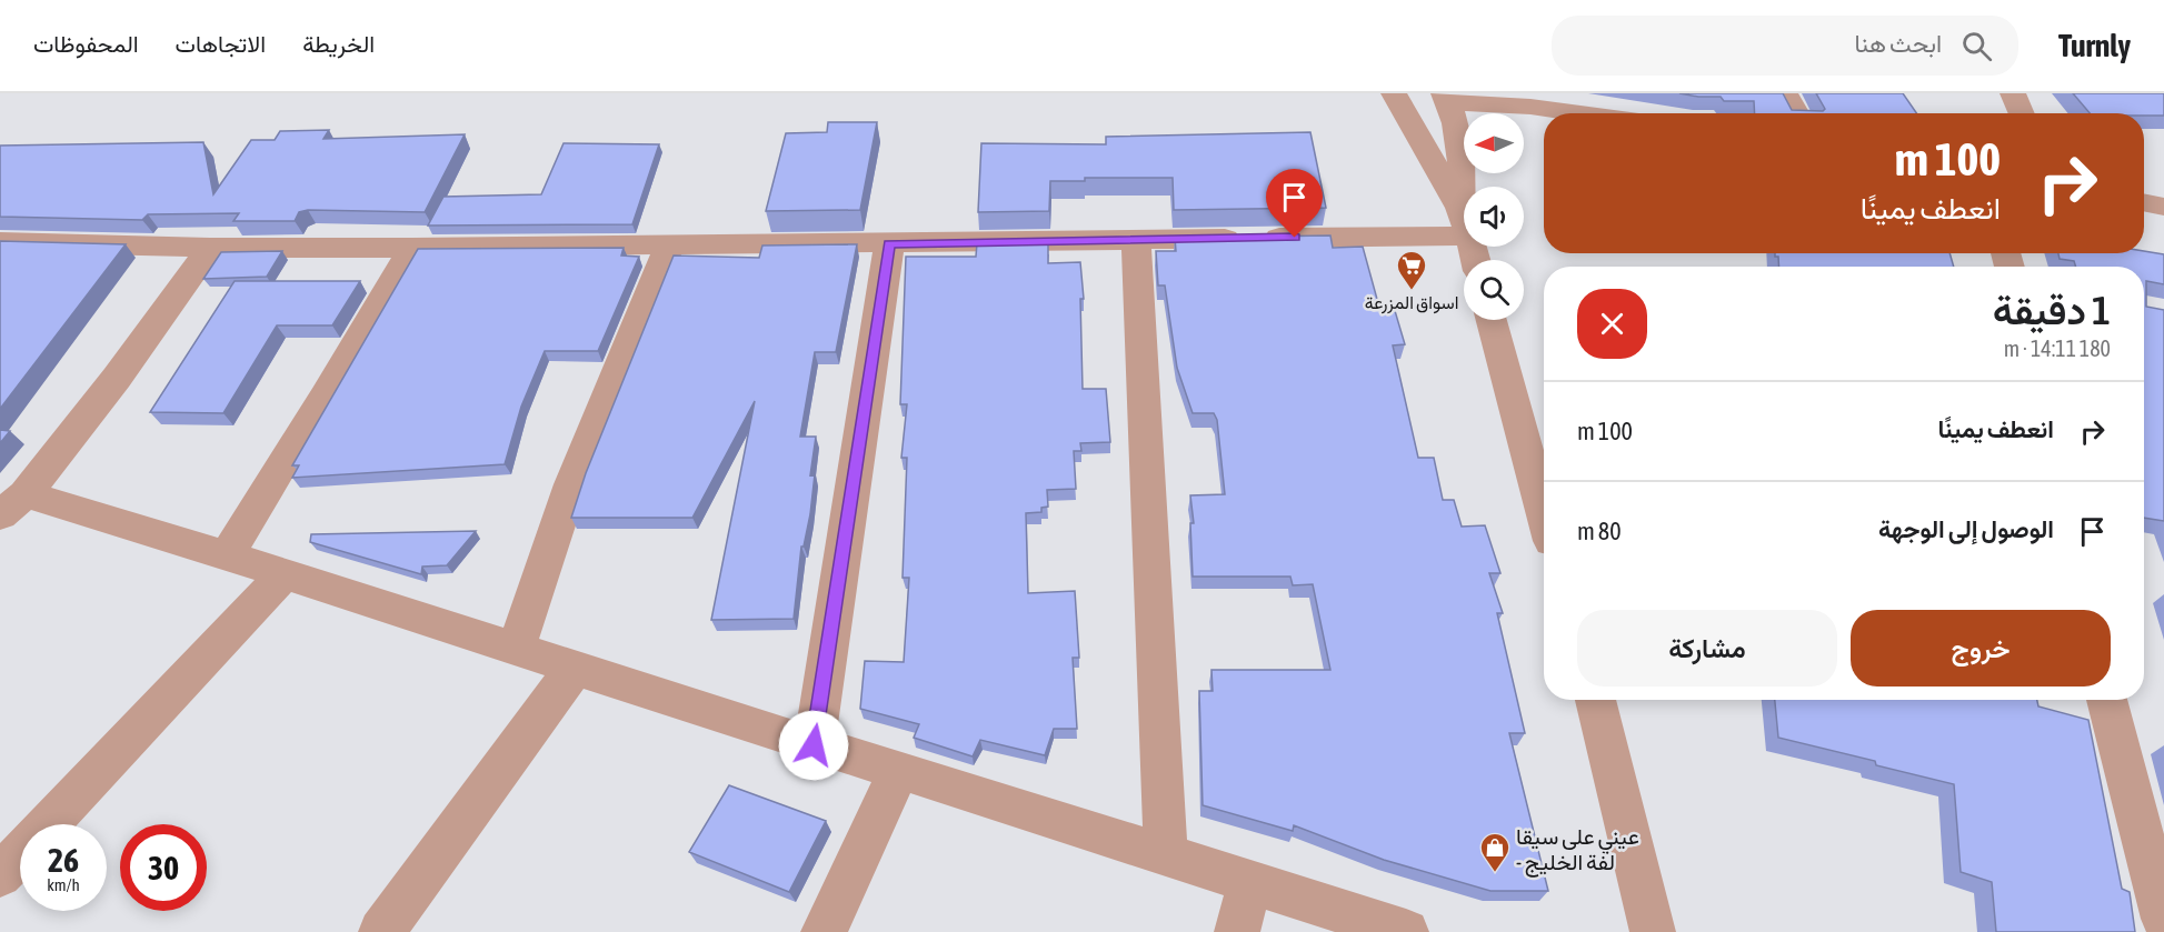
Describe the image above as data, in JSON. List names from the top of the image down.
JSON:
{
  "places": {
    "supermarket": ["اسواق المزرعة"],
    "shop": ["عيني على سيقا - لفة الخليج"]
  },
  "north": "left",
  "page": {
    "header": "Turnly",
    "search": "ابحث هنا",
    "nav": ["الخريطة", "الاتجاهات", "المحفوظات"],
    "turn": ["100 m", "انعطف يمينًا"],
    "heading": ["1 دقيقة", "180 m · 14:11"],
    "list": [
      {
        "name": "انعطف يمينًا",
        "value": "100 m"
      },
      {
        "name": "الوصول إلى الوجهة",
        "value": "80 m"
      }
    ],
    "buttons": ["خروج", "مشاركة"],
    "speed": "26 km/h",
    "limit": "30"
  }
}
